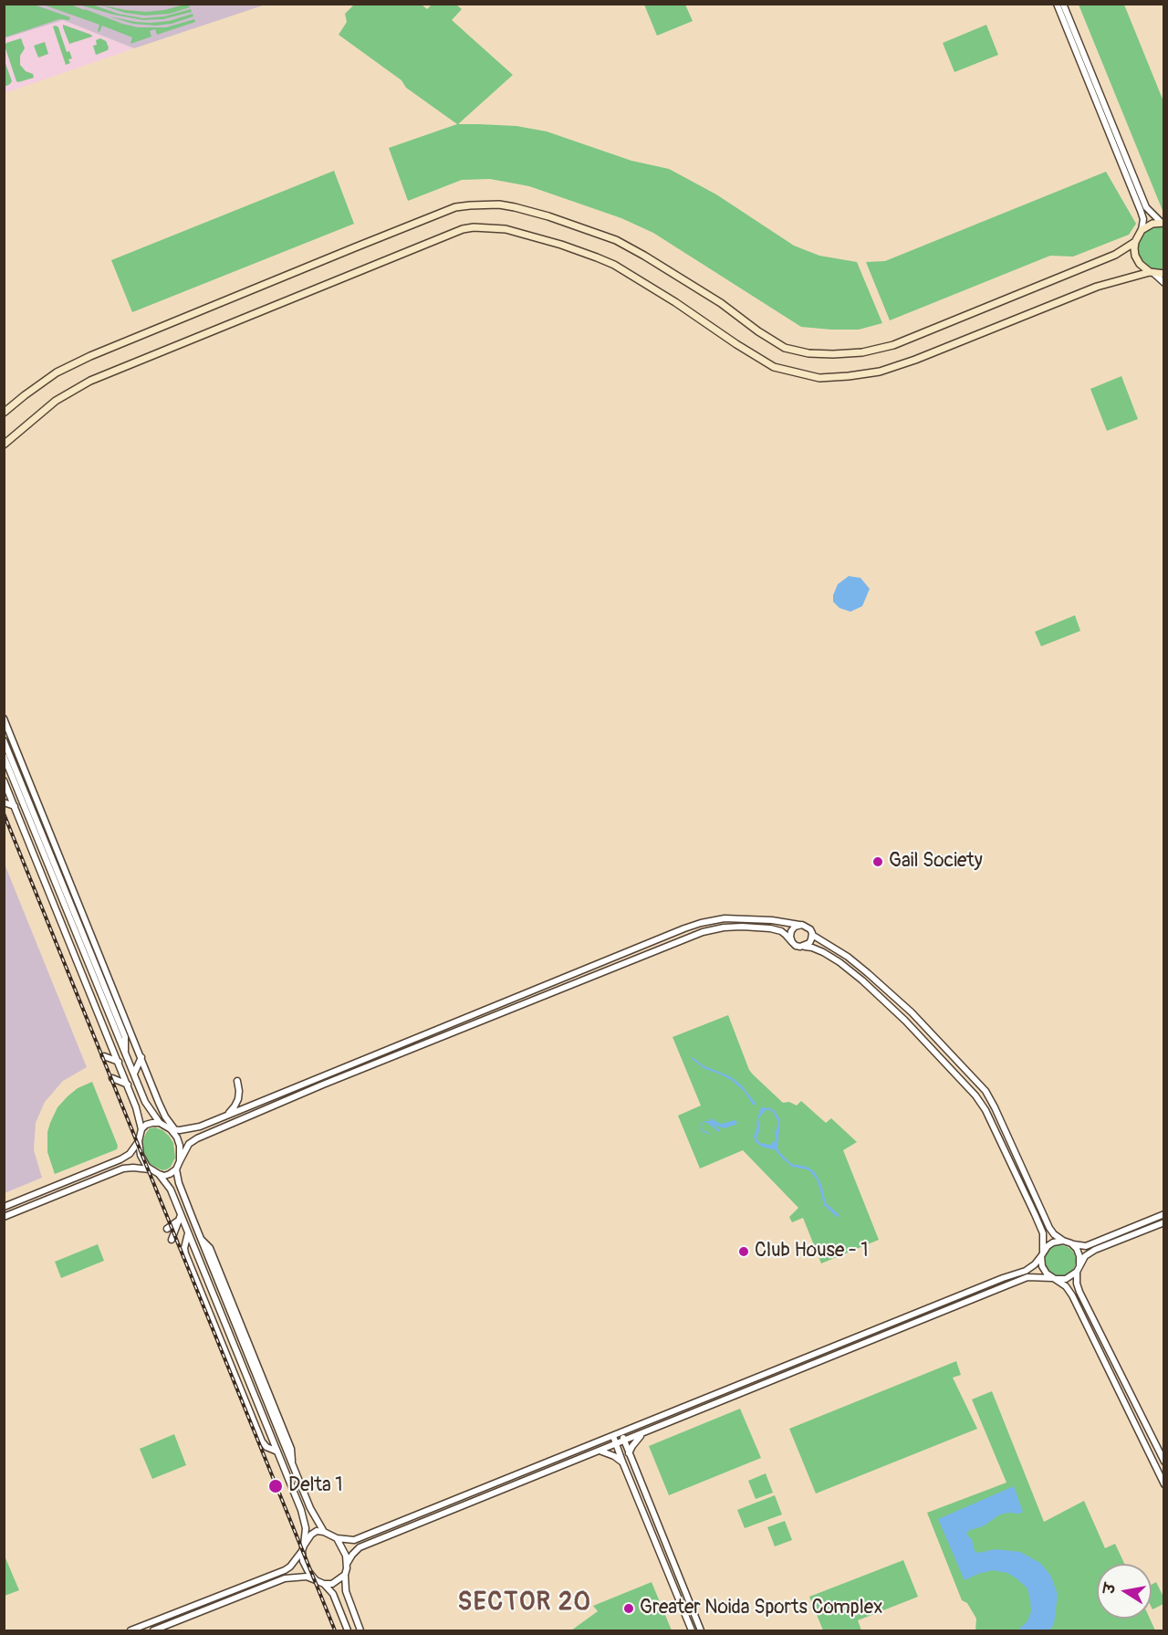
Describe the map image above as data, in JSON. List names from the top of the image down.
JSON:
{
  "districts": ["SECTOR 20"],
  "places": [
    "Gail Society",
    "Club House - 1",
    "Delta 1",
    "Greater Noida Sports Complex"
  ],
  "north": "left"
}
